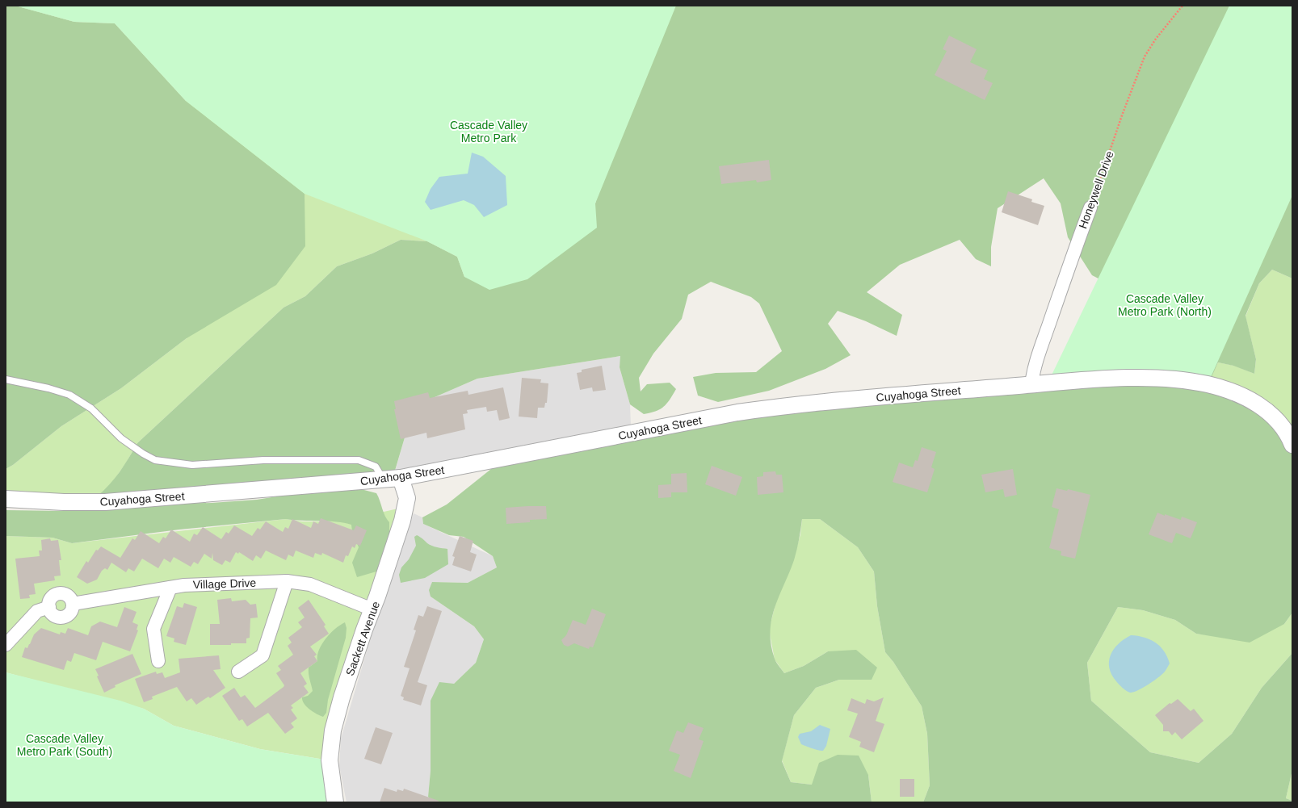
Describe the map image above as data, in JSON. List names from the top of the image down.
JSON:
{
  "streets": {
    "street": [
      "Honeywell Drive",
      "Cuyahoga Street",
      "Village Drive",
      "Sackett Avenue"
    ]
  },
  "crossings": [
    ["Honeywell Drive", "Cuyahoga Street"],
    ["Cuyahoga Street", "Sackett Avenue"],
    ["Village Drive", "Sackett Avenue"]
  ],
  "parks": ["Cascade Valley Metro Park", "Cascade Valley Metro Park (North)", "Cascade Valley Metro Park (South)"]
}
